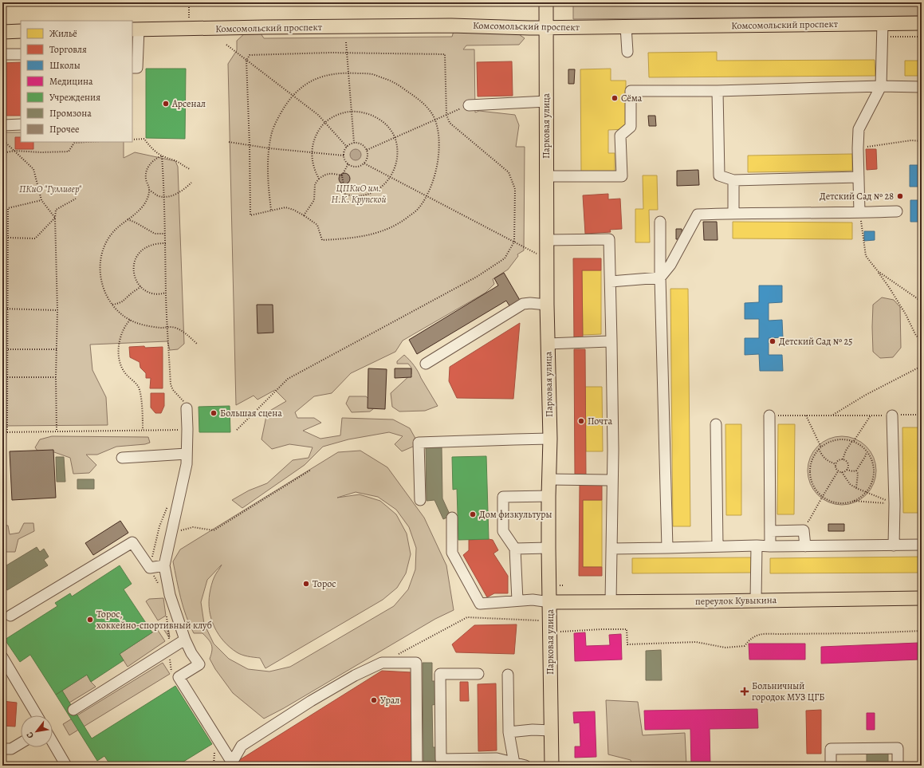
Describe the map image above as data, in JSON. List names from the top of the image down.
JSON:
{
  "streets": {
    "main road": ["Комсомольский проспект", "Парковая улица", "переулок Кувыкина"]
  },
  "crossings": [
    ["Комсомольский проспект", "Парковая улица"],
    ["Парковая улица", "переулок Кувыкина"]
  ],
  "parks": ["ЦПКиО им. Н.К. Крупской", "ПКиО \"Гулливер\""],
  "places": {
    "other": [
      "Сёма",
      "Арсенал",
      "Детский Сад № 28",
      "Детский Сад № 25",
      "Большая сцена",
      "Почта",
      "Дом физкультуры",
      "Торос",
      "Торос, хоккейно-спортивный клуб",
      "Урал"
    ],
    "health": ["Больничный городок МУЗ ЦГБ"]
  },
  "legend": [
    "Жильё",
    "Торговля",
    "Школы",
    "Медицина",
    "Учреждения",
    "Промзона",
    "Прочее"
  ],
  "north": "bottom left"
}
